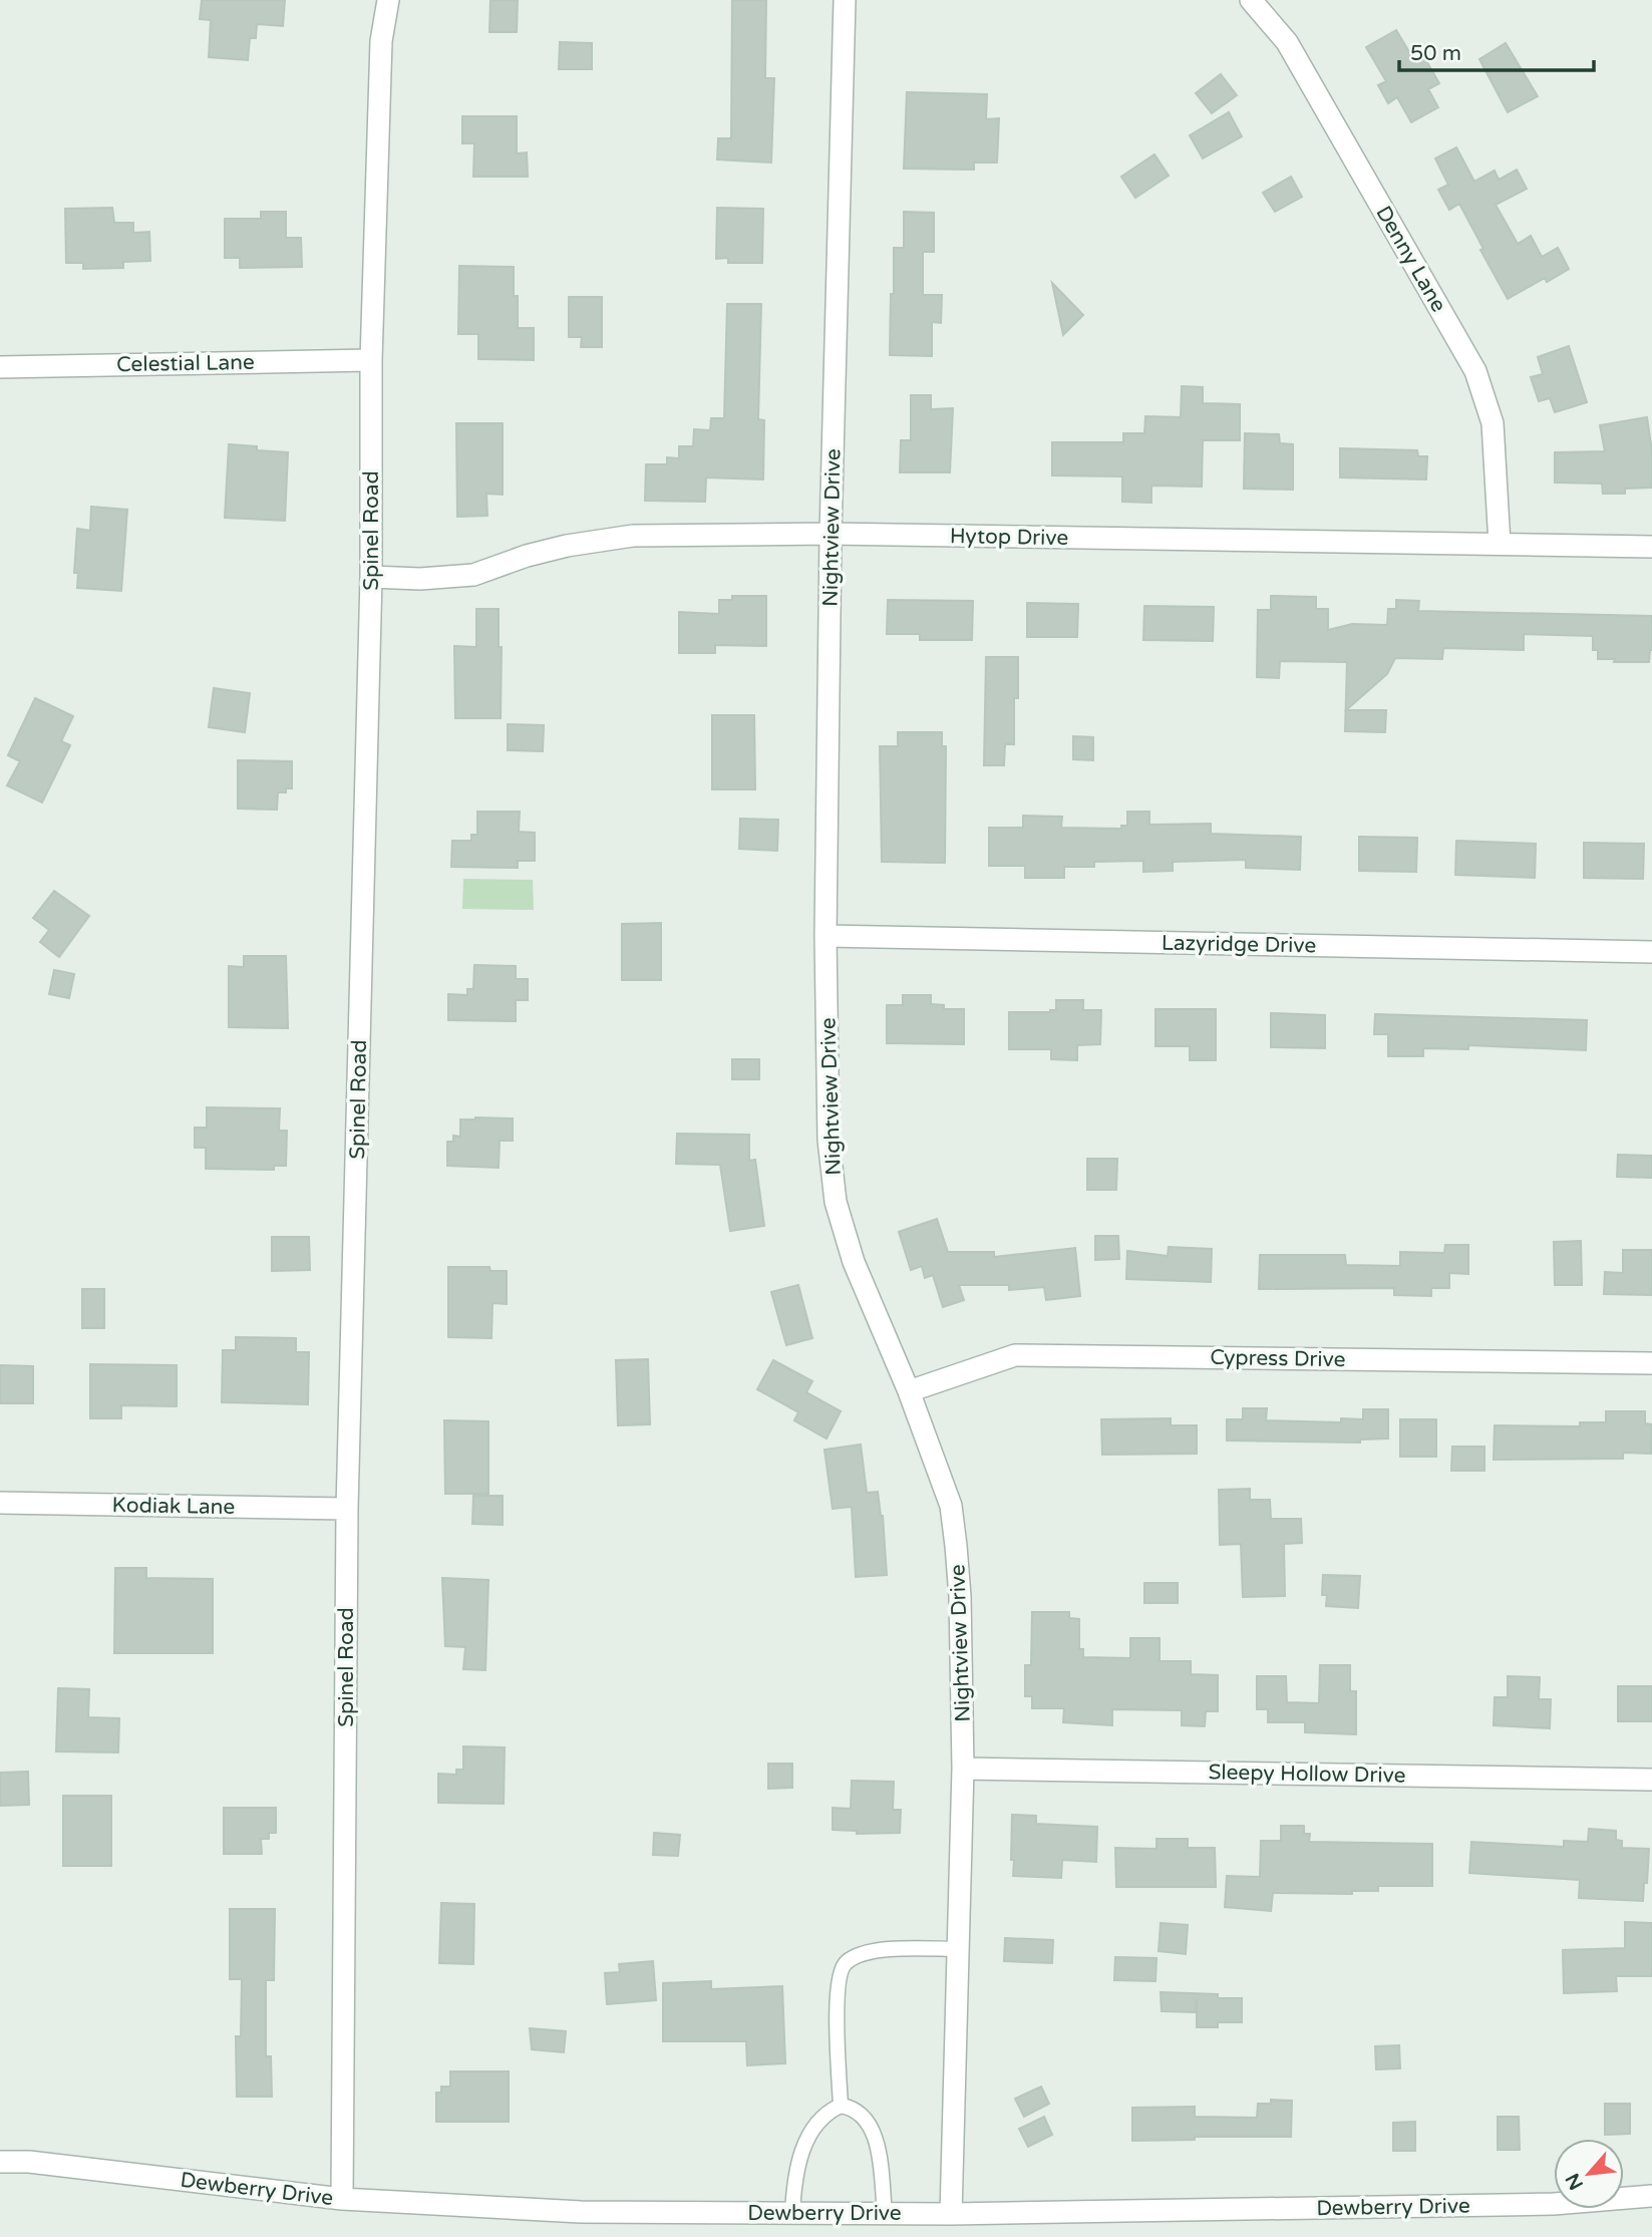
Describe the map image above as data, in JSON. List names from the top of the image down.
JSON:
{
  "streets": {
    "street": [
      "Denny Lane",
      "Celestial Lane",
      "Nightview Drive",
      "Spinel Road",
      "Hytop Drive",
      "Lazyridge Drive",
      "Cypress Drive",
      "Kodiak Lane",
      "Sleepy Hollow Drive",
      "Dewberry Drive"
    ]
  },
  "crossings": [
    ["Denny Lane", "Hytop Drive"],
    ["Celestial Lane", "Spinel Road"],
    ["Nightview Drive", "Hytop Drive"],
    ["Nightview Drive", "Lazyridge Drive"],
    ["Nightview Drive", "Cypress Drive"],
    ["Nightview Drive", "Sleepy Hollow Drive"],
    ["Nightview Drive", "Dewberry Drive"],
    ["Spinel Road", "Hytop Drive"],
    ["Spinel Road", "Kodiak Lane"],
    ["Spinel Road", "Dewberry Drive"]
  ],
  "scale_bar": "50 m",
  "north": "bottom left"
}
